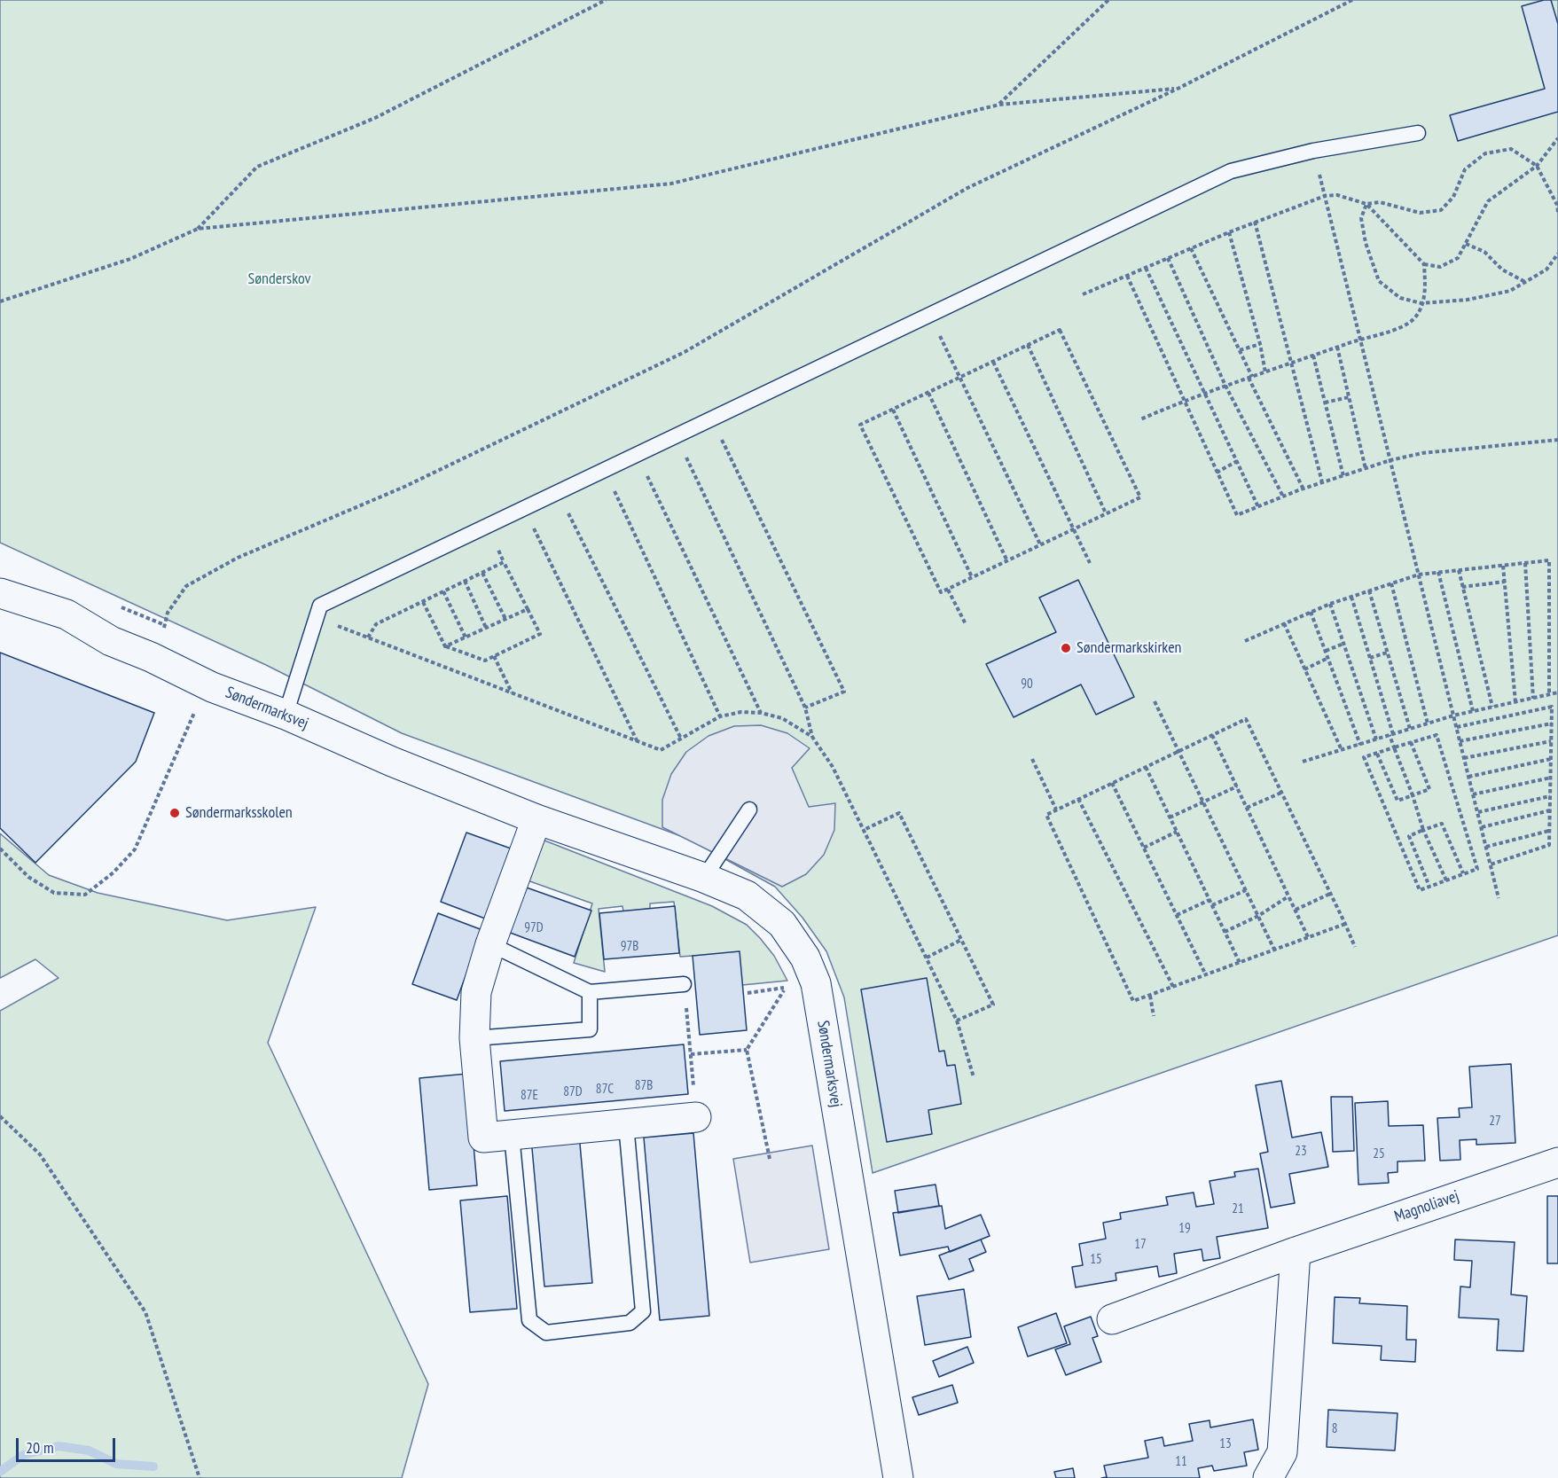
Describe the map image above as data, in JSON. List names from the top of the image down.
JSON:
{
  "streets": {
    "street": ["Søndermarksvej", "Magnoliavej"]
  },
  "parks": ["Sønderskov"],
  "places": ["Søndermarkskirken", "Søndermarksskolen"],
  "house_numbers": [
    "90",
    "97D",
    "97B",
    "87B",
    "87C",
    "87D",
    "87E",
    "27",
    "23",
    "25",
    "21",
    "19",
    "17",
    "15",
    "8",
    "13",
    "11"
  ],
  "scale_bar": "20 m"
}
